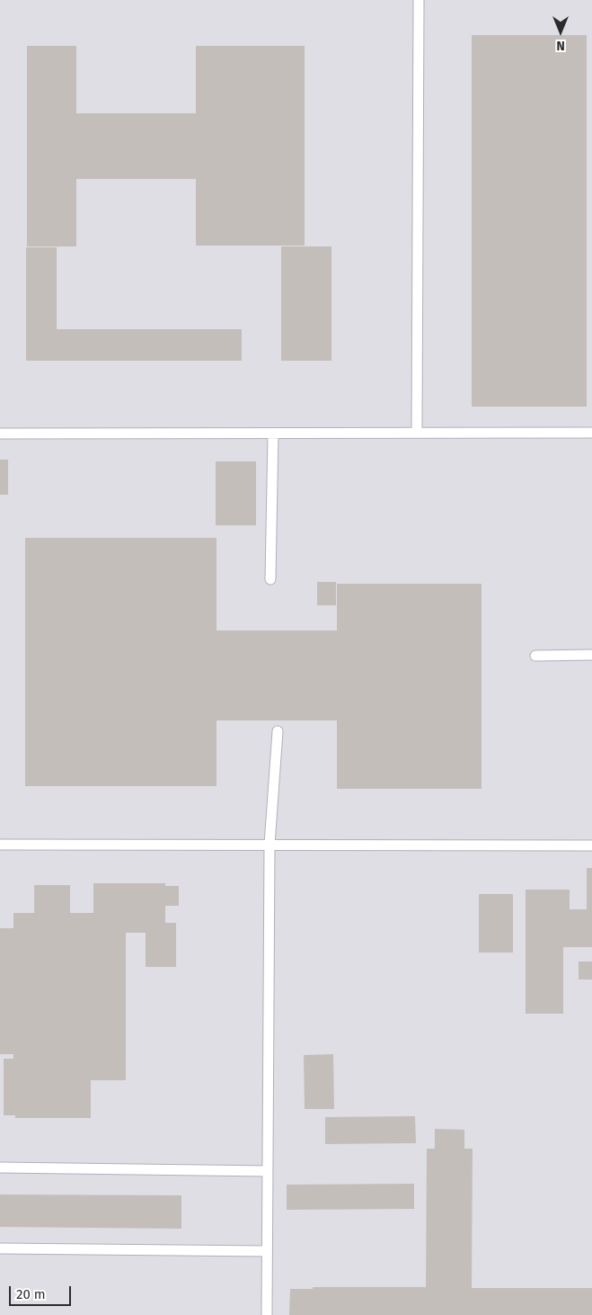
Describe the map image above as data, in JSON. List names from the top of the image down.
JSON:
{
  "scale_bar": "20 m",
  "north": "bottom"
}
